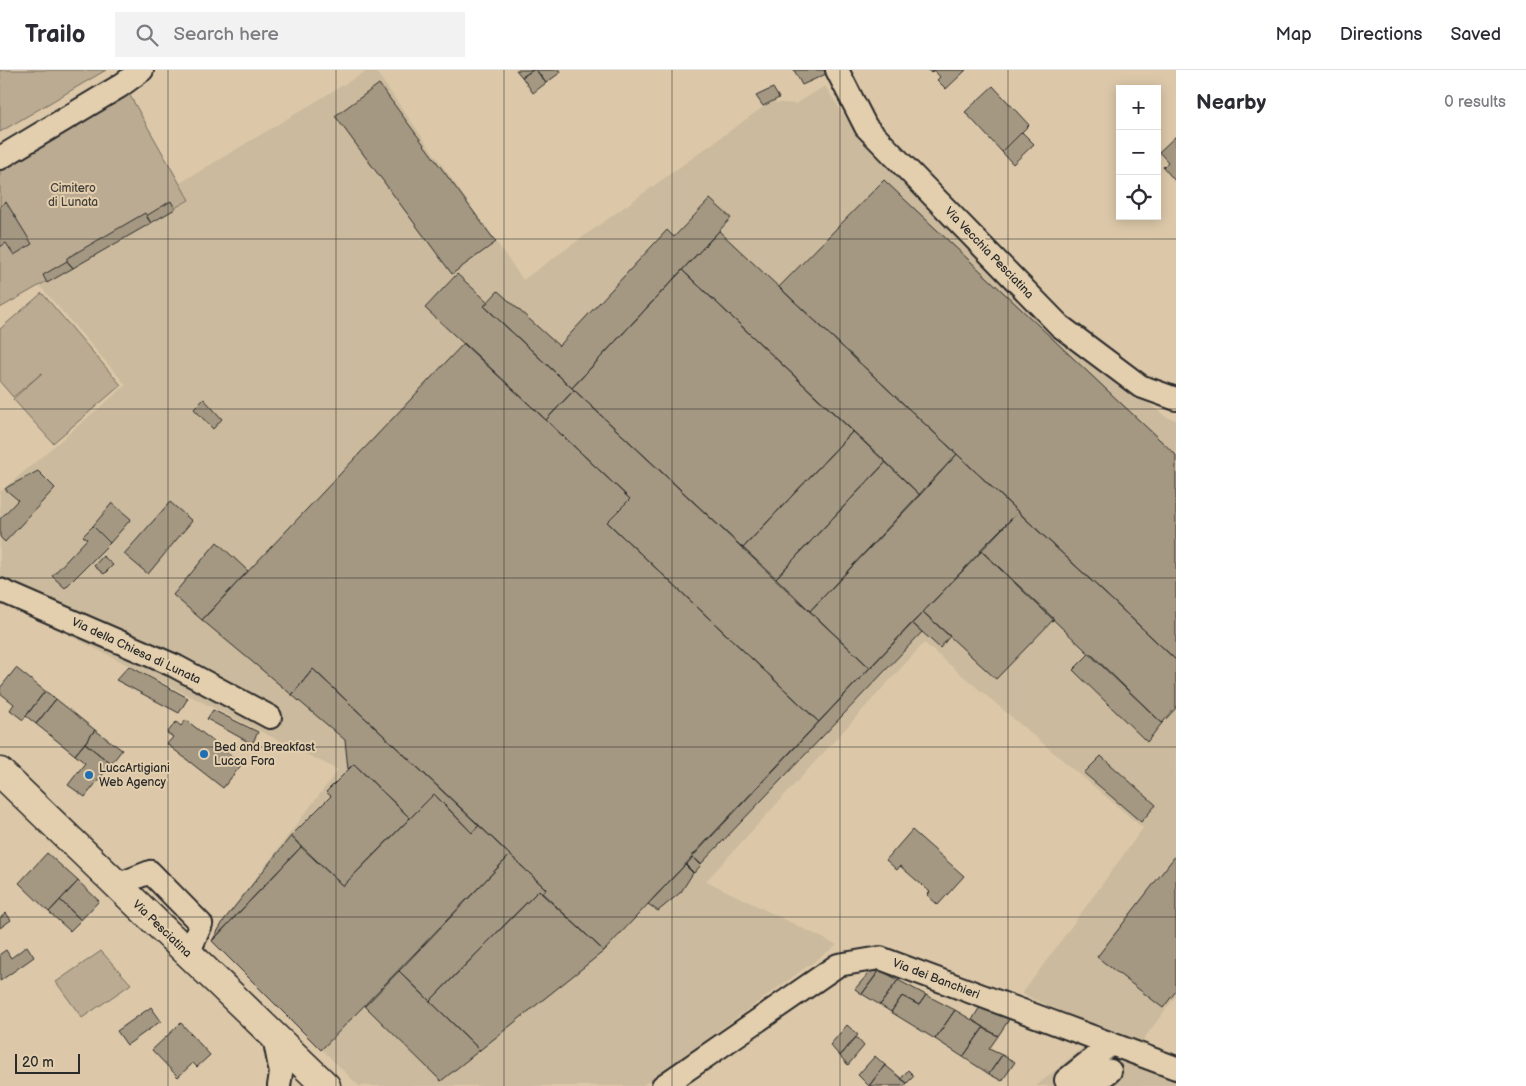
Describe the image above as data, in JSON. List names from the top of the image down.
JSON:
{
  "streets": {
    "main road": ["Via Pesciatina"],
    "street": ["Via Vecchia Pesciatina", "Via della Chiesa di Lunata", "Via dei Banchieri"]
  },
  "parks": ["Cimitero di Lunata"],
  "places": ["Bed and Breakfast Lucca Fora", "LuccArtigiani Web Agency"],
  "scale_bar": "20 m",
  "page": {
    "header": "Trailo",
    "search": "Search here",
    "nav": ["Map", "Directions", "Saved"],
    "heading": ["Nearby", "0 results"],
    "map_buttons": ["+", "−"],
    "scale": "20 m"
  }
}
